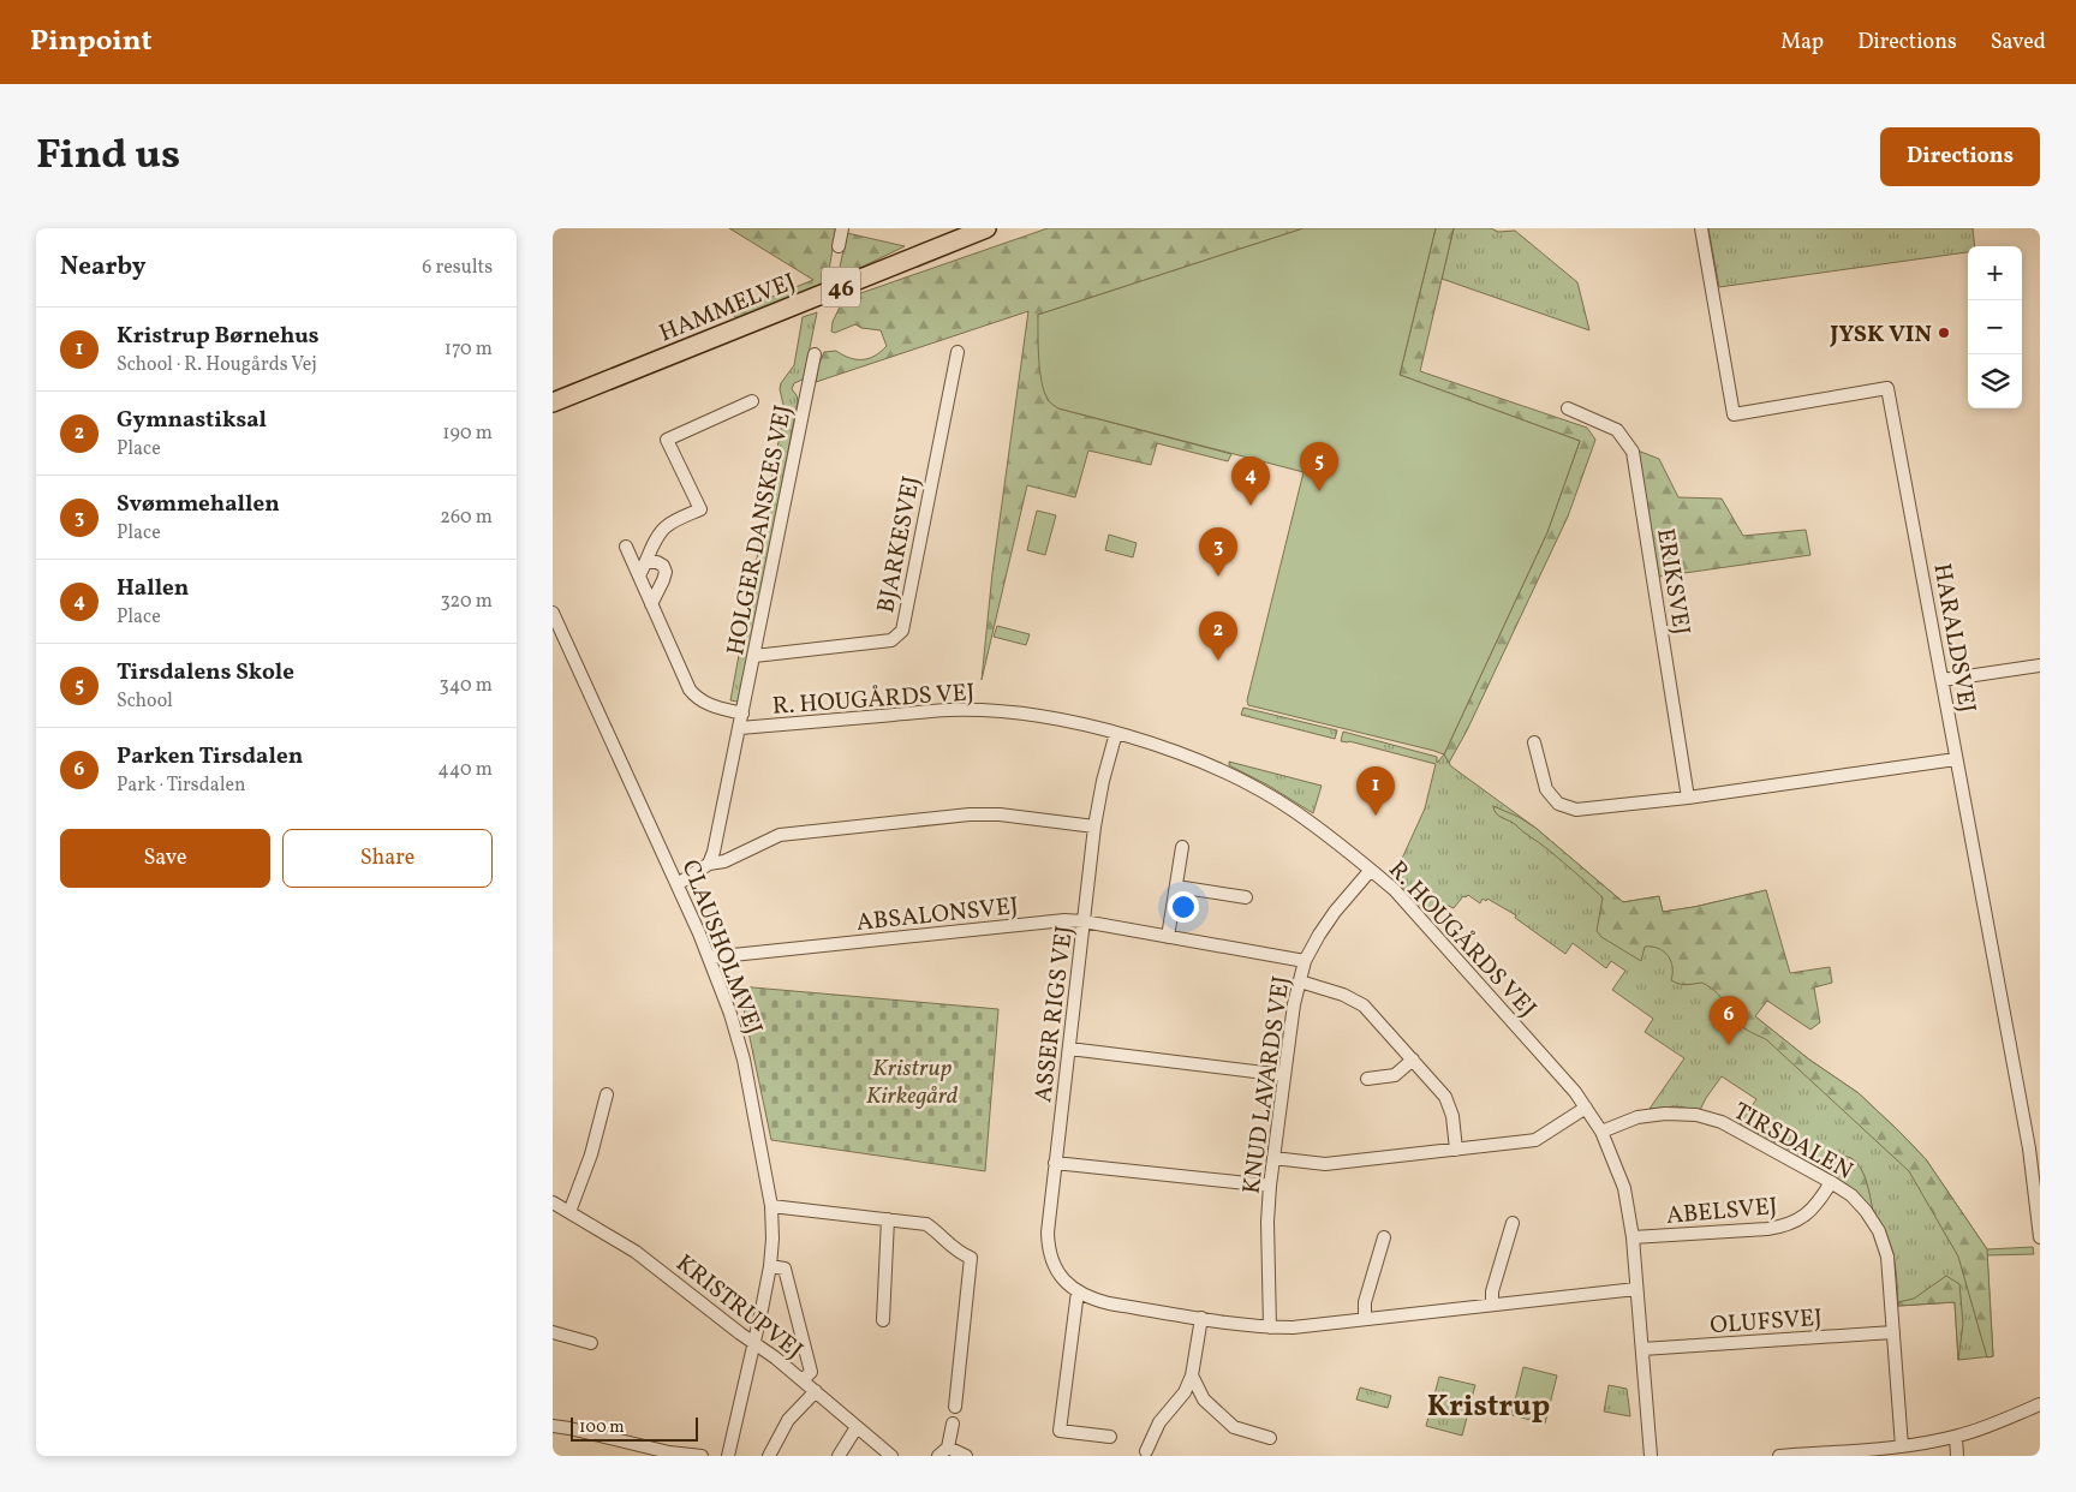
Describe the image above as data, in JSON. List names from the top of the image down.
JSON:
{
  "streets": {
    "highway": ["46", "HAMMELVEJ"],
    "street": [
      "HOLGER DANSKES VEJ",
      "BJARKESVEJ",
      "ERIKSVEJ",
      "HARALDSVEJ",
      "R. HOUGÅRDS VEJ",
      "ABSALONSVEJ",
      "CLAUSHOLMVEJ",
      "ASSER RIGS VEJ",
      "KNUD LAVARDS VEJ",
      "TIRSDALEN",
      "ABELSVEJ",
      "KRISTRUPVEJ",
      "OLUFSVEJ"
    ]
  },
  "crossings": [
    ["HOLGER DANSKES VEJ", "BJARKESVEJ"],
    ["HOLGER DANSKES VEJ", "R. HOUGÅRDS VEJ"],
    ["R. HOUGÅRDS VEJ", "ASSER RIGS VEJ"],
    ["R. HOUGÅRDS VEJ", "KNUD LAVARDS VEJ"],
    ["R. HOUGÅRDS VEJ", "TIRSDALEN"],
    ["R. HOUGÅRDS VEJ", "ABELSVEJ"],
    ["R. HOUGÅRDS VEJ", "OLUFSVEJ"],
    ["ABSALONSVEJ", "CLAUSHOLMVEJ"],
    ["ABSALONSVEJ", "ASSER RIGS VEJ"],
    ["ABSALONSVEJ", "KNUD LAVARDS VEJ"],
    ["CLAUSHOLMVEJ", "KRISTRUPVEJ"],
    ["ASSER RIGS VEJ", "KNUD LAVARDS VEJ"],
    ["TIRSDALEN", "ABELSVEJ"],
    ["TIRSDALEN", "OLUFSVEJ"]
  ],
  "districts": ["Kristrup"],
  "parks": ["Kristrup Kirkegård"],
  "places": ["JYSK VIN"],
  "scale_bar": "100 m",
  "page": {
    "header": "Pinpoint",
    "nav": ["Map", "Directions", "Saved"],
    "title": "Find us",
    "buttons": [
      "Directions",
      ["Save", "Share"]
    ],
    "heading": ["Nearby", "6 results"],
    "map_buttons": ["+", "−"],
    "list": [
      {
        "mark": "1",
        "name": "Kristrup Børnehus",
        "note": "School · R. Hougårds Vej",
        "value": "170 m"
      },
      {
        "mark": "2",
        "name": "Gymnastiksal",
        "note": "Place",
        "value": "190 m"
      },
      {
        "mark": "3",
        "name": "Svømmehallen",
        "note": "Place",
        "value": "260 m"
      },
      {
        "mark": "4",
        "name": "Hallen",
        "note": "Place",
        "value": "320 m"
      },
      {
        "mark": "5",
        "name": "Tirsdalens Skole",
        "note": "School",
        "value": "340 m"
      },
      {
        "mark": "6",
        "name": "Parken Tirsdalen",
        "note": "Park · Tirsdalen",
        "value": "440 m"
      }
    ],
    "pins": [
      "5",
      "4",
      "3",
      "2",
      "1",
      "6"
    ],
    "scale": "100 m"
  }
}
